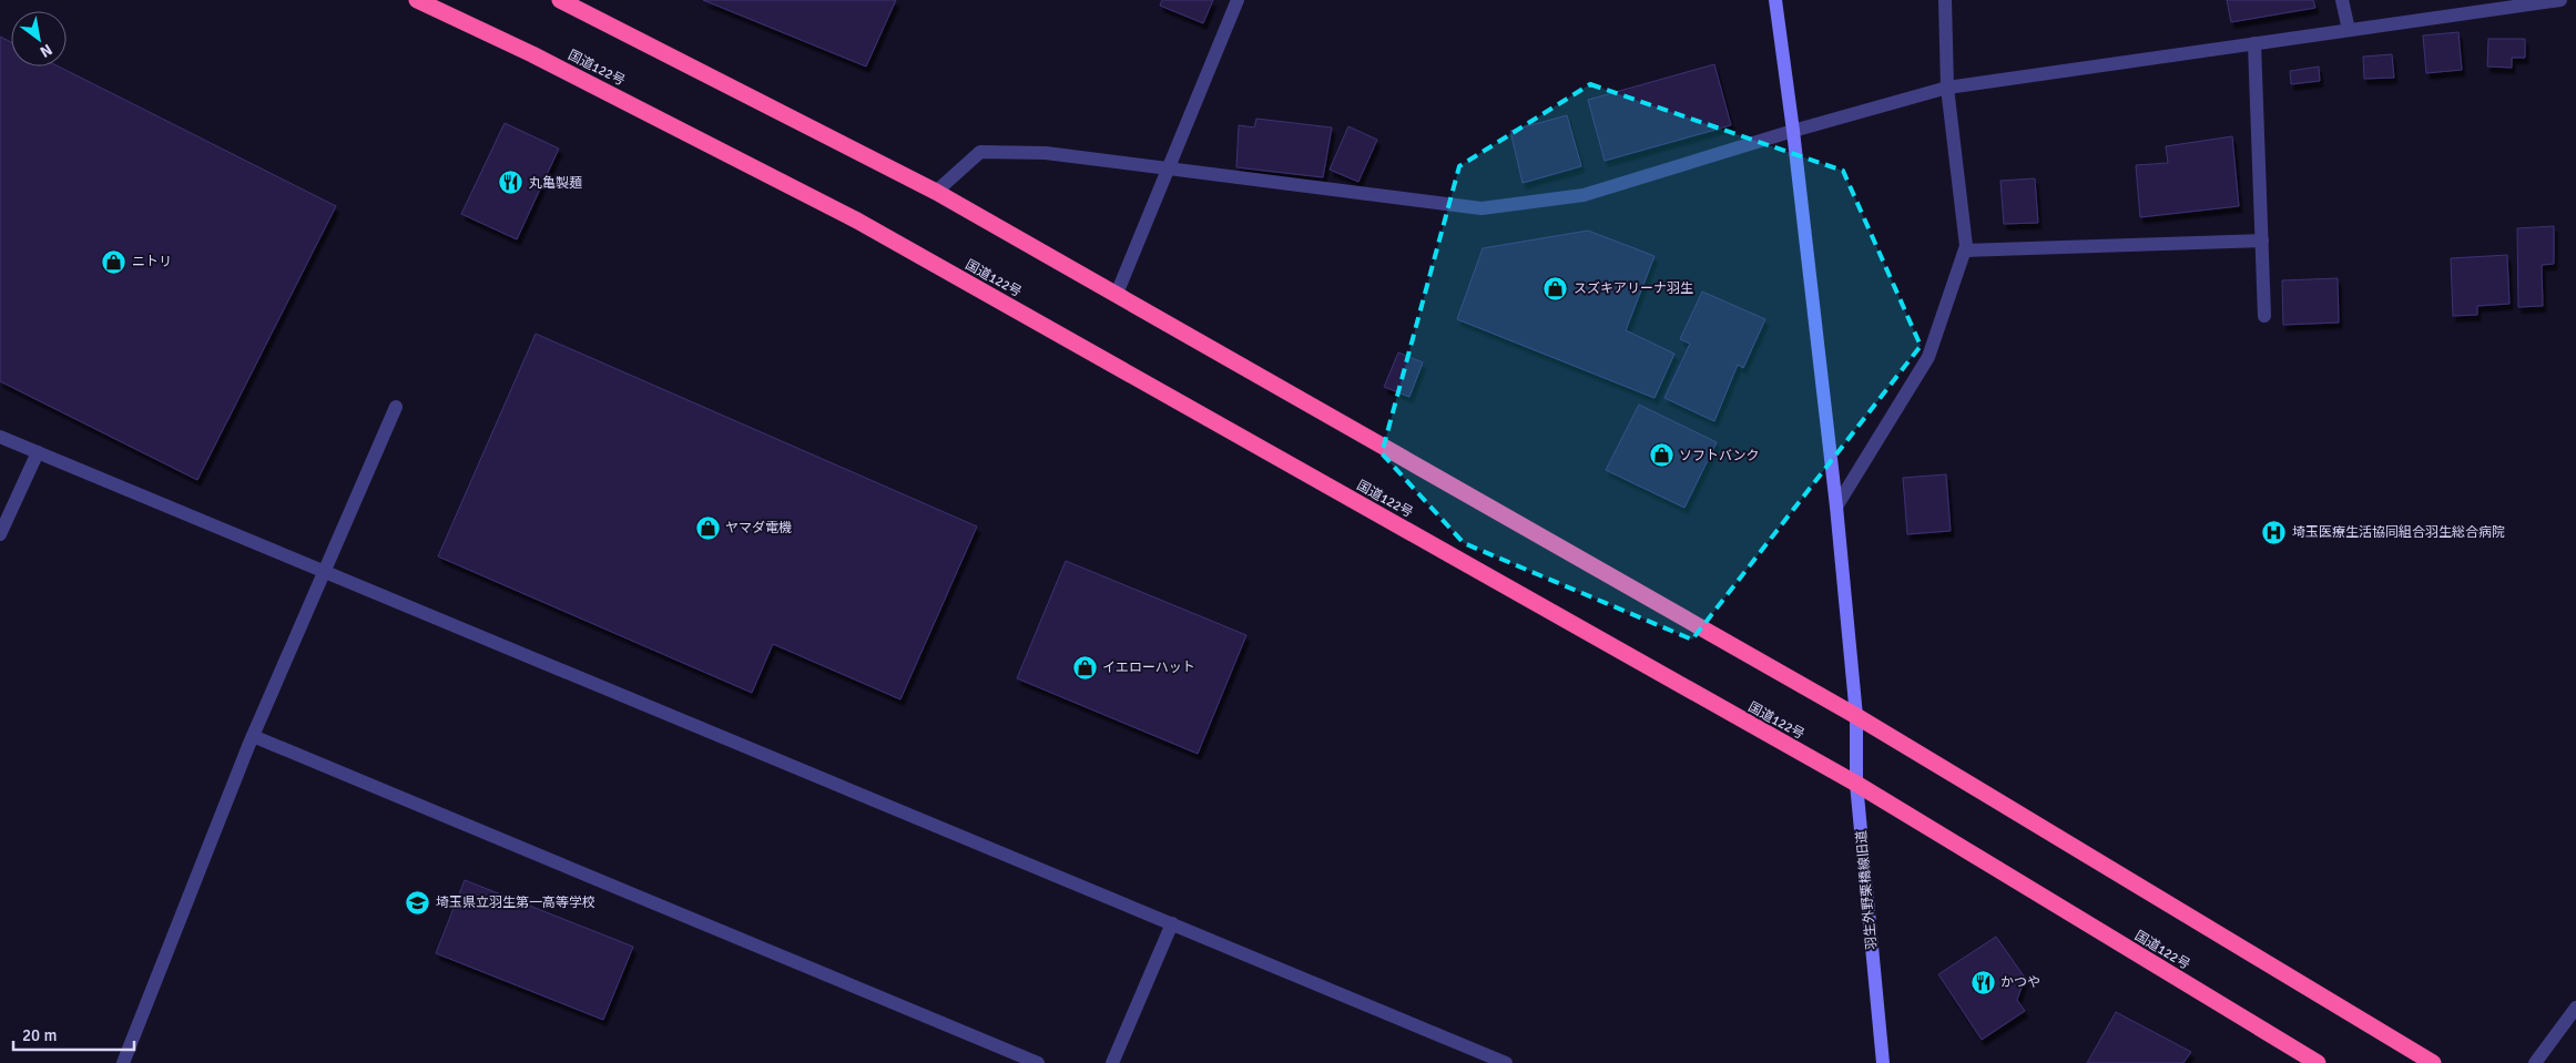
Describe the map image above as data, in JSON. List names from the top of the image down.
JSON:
{
  "streets": {
    "highway": ["国道122号"],
    "street": ["羽生外野栗橋線旧道"]
  },
  "crossings": [
    ["国道122号", "羽生外野栗橋線旧道"]
  ],
  "places": {
    "restaurant": ["丸亀製麺", "かつや"],
    "shop": [
      "ニトリ",
      "スズキアリーナ羽生",
      "ソフトバンク",
      "ヤマダ電機",
      "イエローハット"
    ],
    "hospital": ["埼玉医療生活協同組合羽生総合病院"],
    "school or university": ["埼玉県立羽生第一高等学校"]
  },
  "scale_bar": "20 m",
  "north": "bottom right"
}
